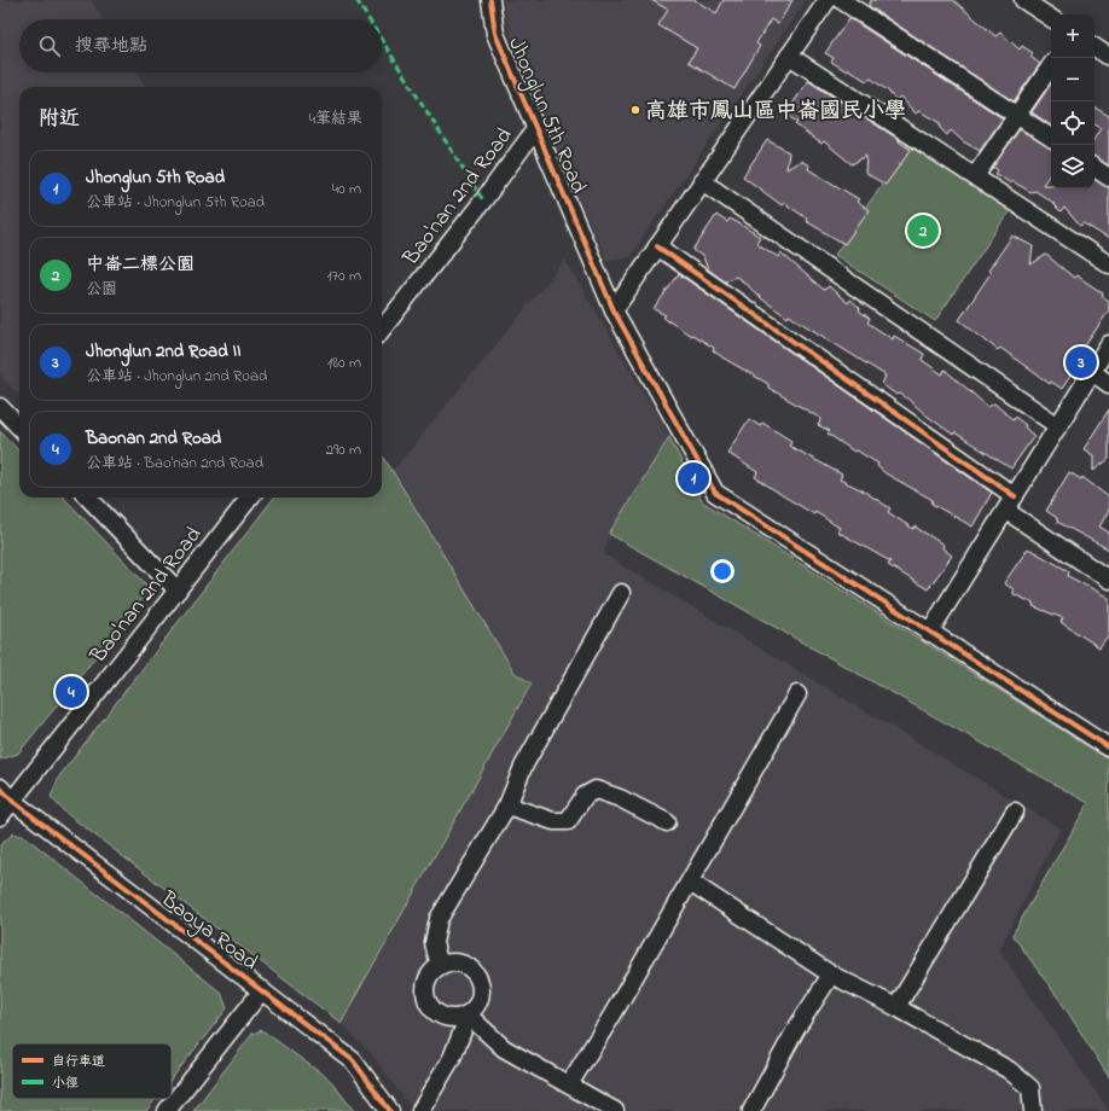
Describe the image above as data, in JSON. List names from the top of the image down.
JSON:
{
  "streets": {
    "street": ["Jhonglun 5th Road", "Bao'nan 2nd Road", "Baoya Road"]
  },
  "crossings": [
    ["Jhonglun 5th Road", "Bao'nan 2nd Road"],
    ["Bao'nan 2nd Road", "Baoya Road"]
  ],
  "places": ["高雄市鳳山區中崙國民小學"],
  "legend": ["自行車道", "小徑"],
  "page": {
    "map_buttons": ["+", "−"],
    "search": "搜尋地點",
    "heading": ["附近", "4筆結果"],
    "list": [
      {
        "mark": "1",
        "name": "Jhonglun 5th Road",
        "note": "公車站 · Jhonglun 5th Road",
        "value": "40 m"
      },
      {
        "mark": "2",
        "name": "中崙二標公園",
        "note": "公園",
        "value": "170 m"
      },
      {
        "mark": "3",
        "name": "Jhonglun 2nd Road II",
        "note": "公車站 · Jhonglun 2nd Road",
        "value": "180 m"
      },
      {
        "mark": "4",
        "name": "Baonan 2nd Road",
        "note": "公車站 · Bao'nan 2nd Road",
        "value": "290 m"
      }
    ],
    "pins": [
      "2",
      "3",
      "1",
      "4"
    ]
  }
}
